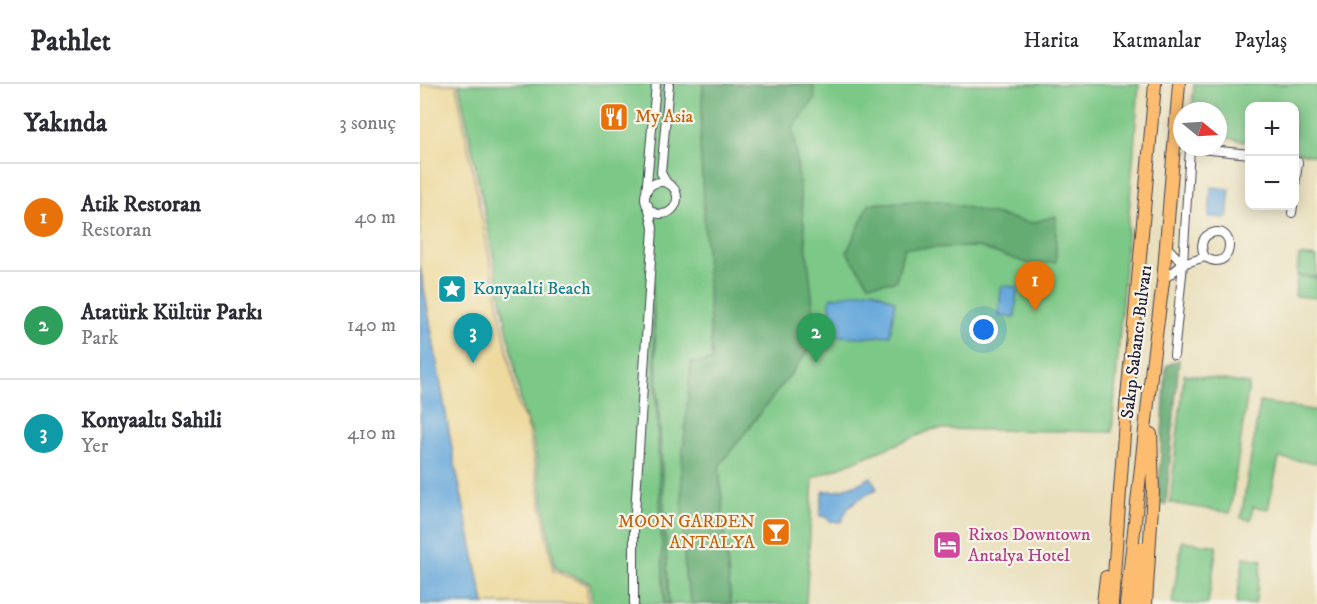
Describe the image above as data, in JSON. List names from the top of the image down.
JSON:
{
  "streets": {
    "main road": ["Sakıp Sabancı Bulvarı"]
  },
  "places": {
    "restaurant": ["My Asia"],
    "place": ["Konyaalti Beach"],
    "bar": ["MOON GARDEN ANTALYA"],
    "hotel": ["Rixos Downtown Antalya Hotel"]
  },
  "north": "right",
  "page": {
    "header": "Pathlet",
    "nav": ["Harita", "Katmanlar", "Paylaş"],
    "heading": ["Yakında", "3 sonuç"],
    "map_buttons": ["+", "−"],
    "list": [
      {
        "mark": "1",
        "name": "Atik Restoran",
        "note": "Restoran",
        "value": "40 m"
      },
      {
        "mark": "2",
        "name": "Atatürk Kültür Parkı",
        "note": "Park",
        "value": "140 m"
      },
      {
        "mark": "3",
        "name": "Konyaaltı Sahili",
        "note": "Yer",
        "value": "410 m"
      }
    ],
    "pins": ["1", "2", "3"]
  }
}
